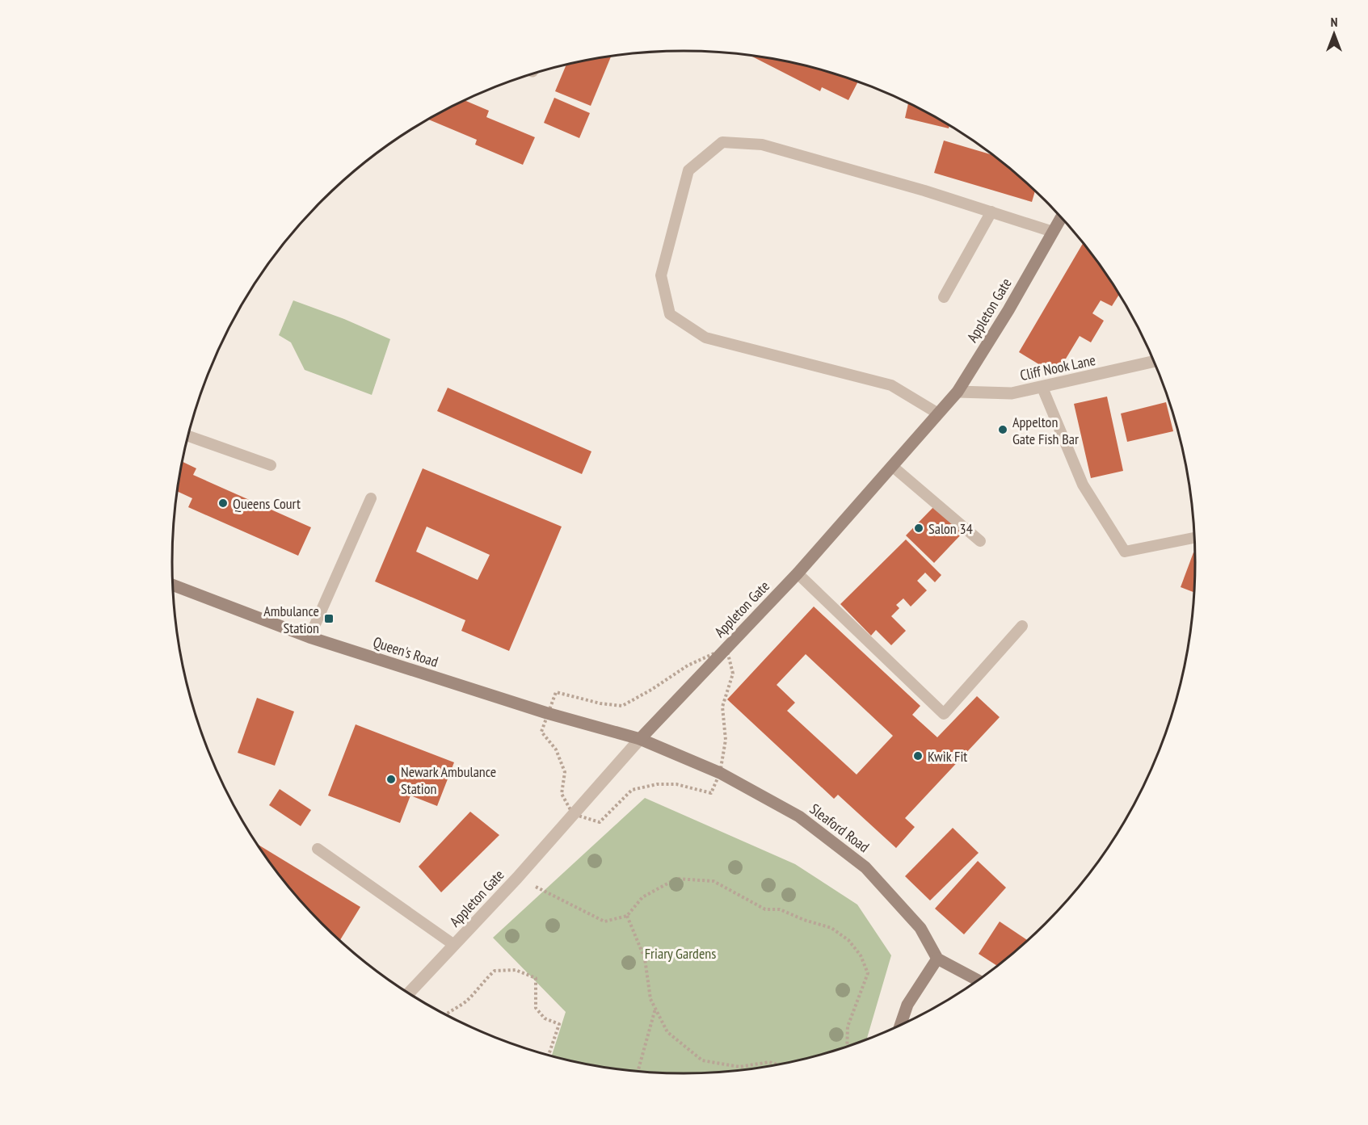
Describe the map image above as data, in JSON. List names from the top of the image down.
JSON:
{
  "streets": {
    "street": [
      "Appleton Gate",
      "Cliff Nook Lane",
      "Queen's Road",
      "Sleaford Road"
    ]
  },
  "crossings": [
    ["Appleton Gate", "Cliff Nook Lane"],
    ["Appleton Gate", "Queen's Road"],
    ["Appleton Gate", "Sleaford Road"],
    ["Queen's Road", "Sleaford Road"]
  ],
  "parks": ["Friary Gardens"],
  "places": {
    "other": [
      "Appelton Gate Fish Bar",
      "Queens Court",
      "Salon 34",
      "Kwik Fit",
      "Newark Ambulance Station"
    ],
    "transit": ["Ambulance Station"]
  },
  "north": "top"
}
